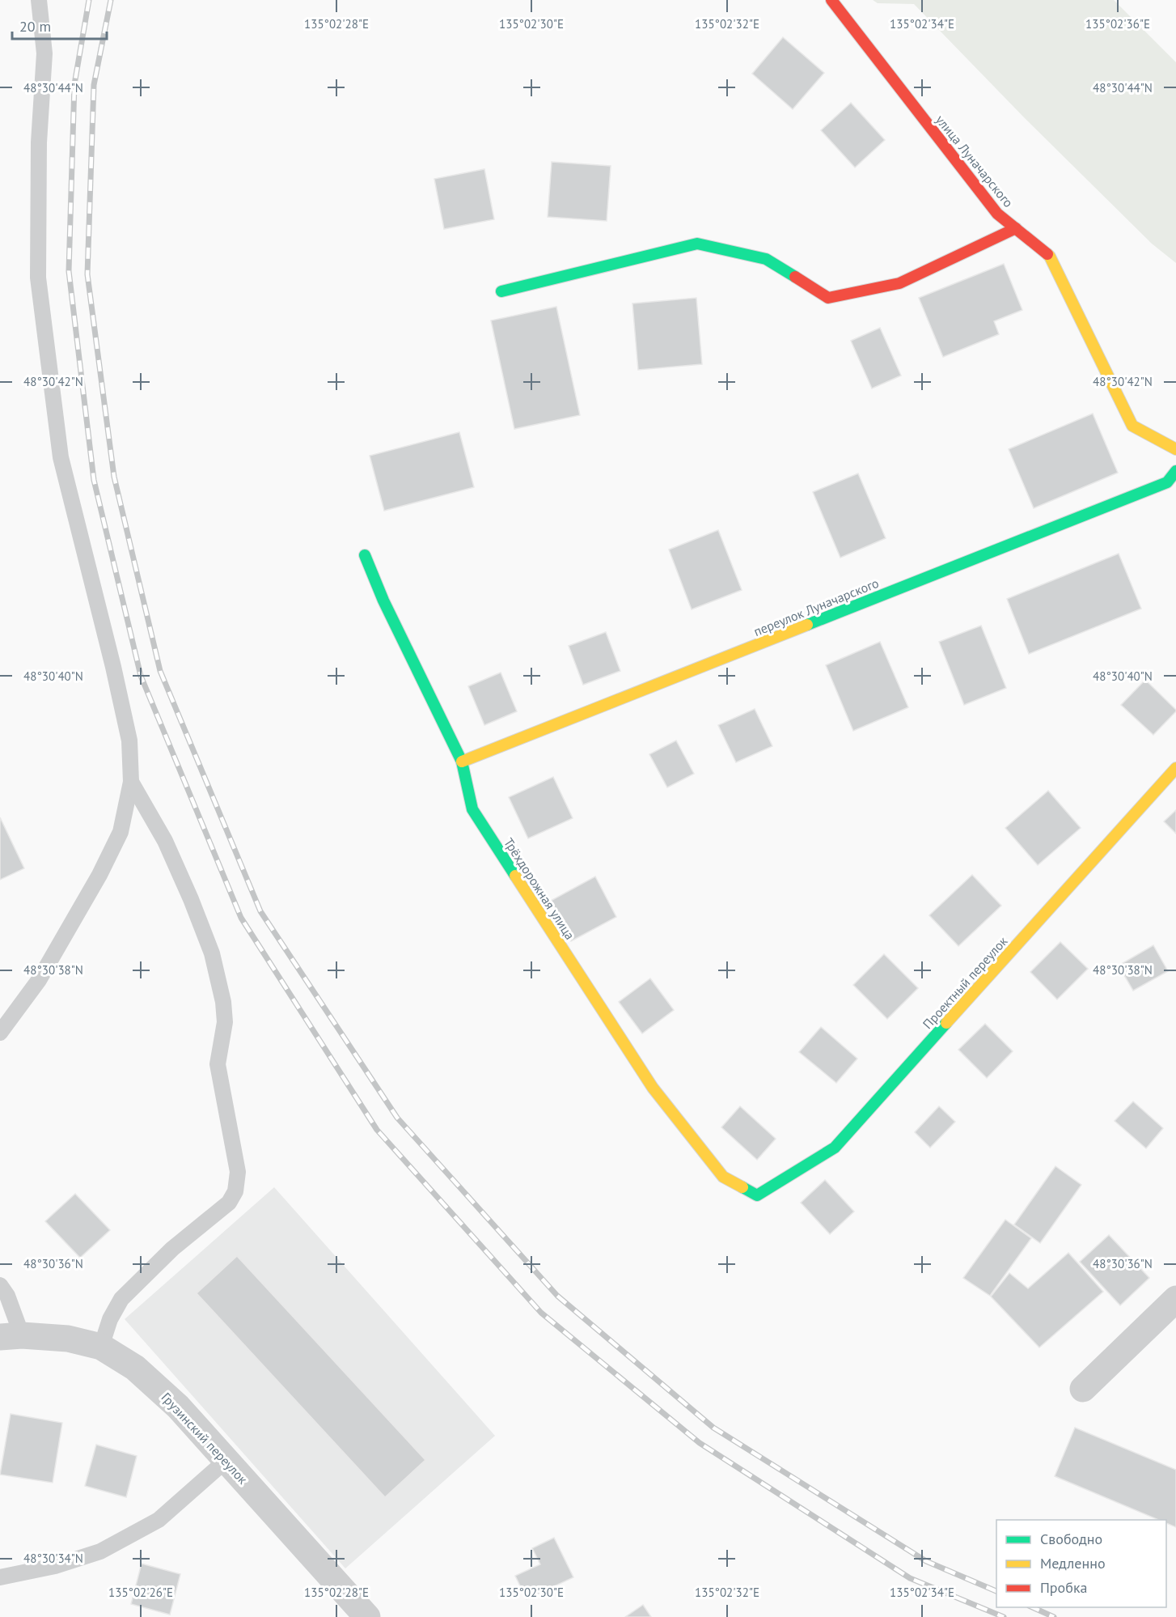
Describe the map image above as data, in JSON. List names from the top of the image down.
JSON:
{
  "streets": {
    "street": [
      "улица Луначарского",
      "переулок Луначарского",
      "Трёхдорожная улица",
      "Проектный переулок",
      "Грузинский переулок"
    ]
  },
  "crossings": [
    ["переулок Луначарского", "Трёхдорожная улица"],
    ["Трёхдорожная улица", "Проектный переулок"]
  ],
  "legend": ["Свободно", "Медленно", "Пробка"],
  "scale_bar": "20 m",
  "coordinates": [
    "135°02'28\"E",
    "135°02'30\"E",
    "135°02'32\"E",
    "135°02'34\"E",
    "135°02'36\"E",
    "48°30'44\"N",
    "48°30'42\"N",
    "48°30'40\"N",
    "48°30'38\"N",
    "48°30'36\"N",
    "48°30'34\"N",
    "135°02'26\"E"
  ]
}
